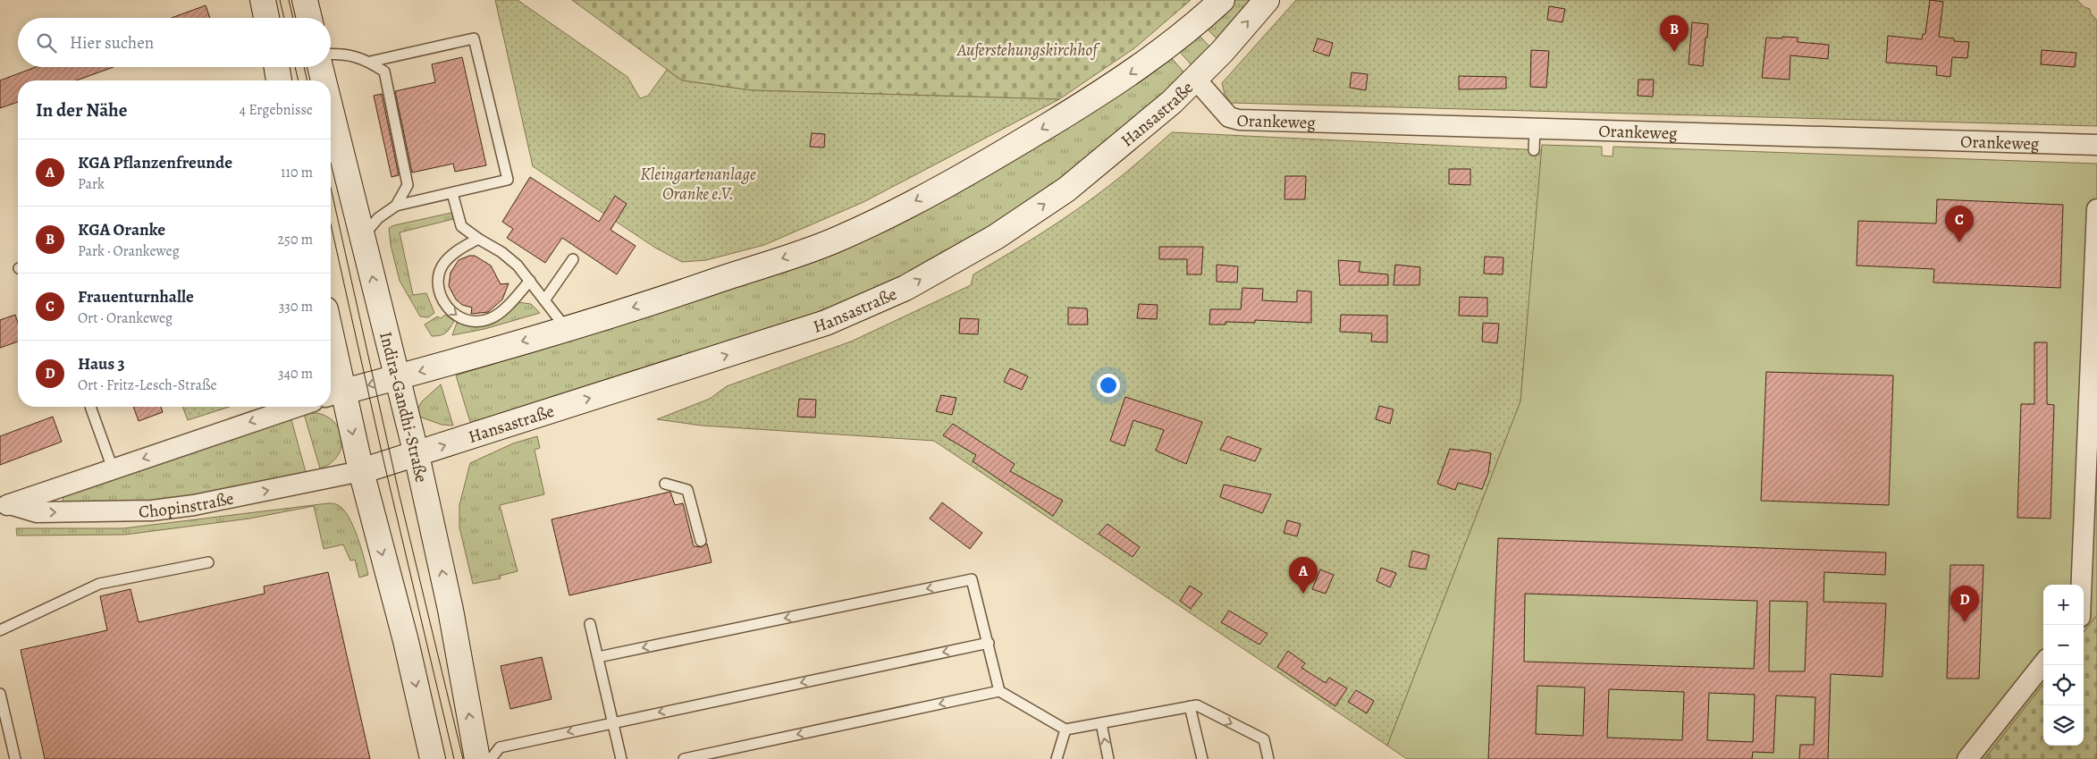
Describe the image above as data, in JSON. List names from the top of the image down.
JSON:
{
  "streets": {
    "main road": ["Hansastraße", "Indira-Gandhi-Straße"],
    "street": ["Orankeweg", "Chopinstraße"]
  },
  "crossings": [
    ["Hansastraße", "Orankeweg"],
    ["Hansastraße", "Indira-Gandhi-Straße"],
    ["Hansastraße", "Chopinstraße"]
  ],
  "parks": ["Auferstehungskirchhof", "Kleingartenanlage Oranke e.V."],
  "page": {
    "pins": [
      "B",
      "C",
      "A",
      "D"
    ],
    "search": "Hier suchen",
    "heading": ["In der Nähe", "4 Ergebnisse"],
    "list": [
      {
        "mark": "A",
        "name": "KGA Pflanzenfreunde",
        "note": "Park",
        "value": "110 m"
      },
      {
        "mark": "B",
        "name": "KGA Oranke",
        "note": "Park · Orankeweg",
        "value": "250 m"
      },
      {
        "mark": "C",
        "name": "Frauenturnhalle",
        "note": "Ort · Orankeweg",
        "value": "330 m"
      },
      {
        "mark": "D",
        "name": "Haus 3",
        "note": "Ort · Fritz-Lesch-Straße",
        "value": "340 m"
      }
    ],
    "map_buttons": ["+", "−"]
  }
}
